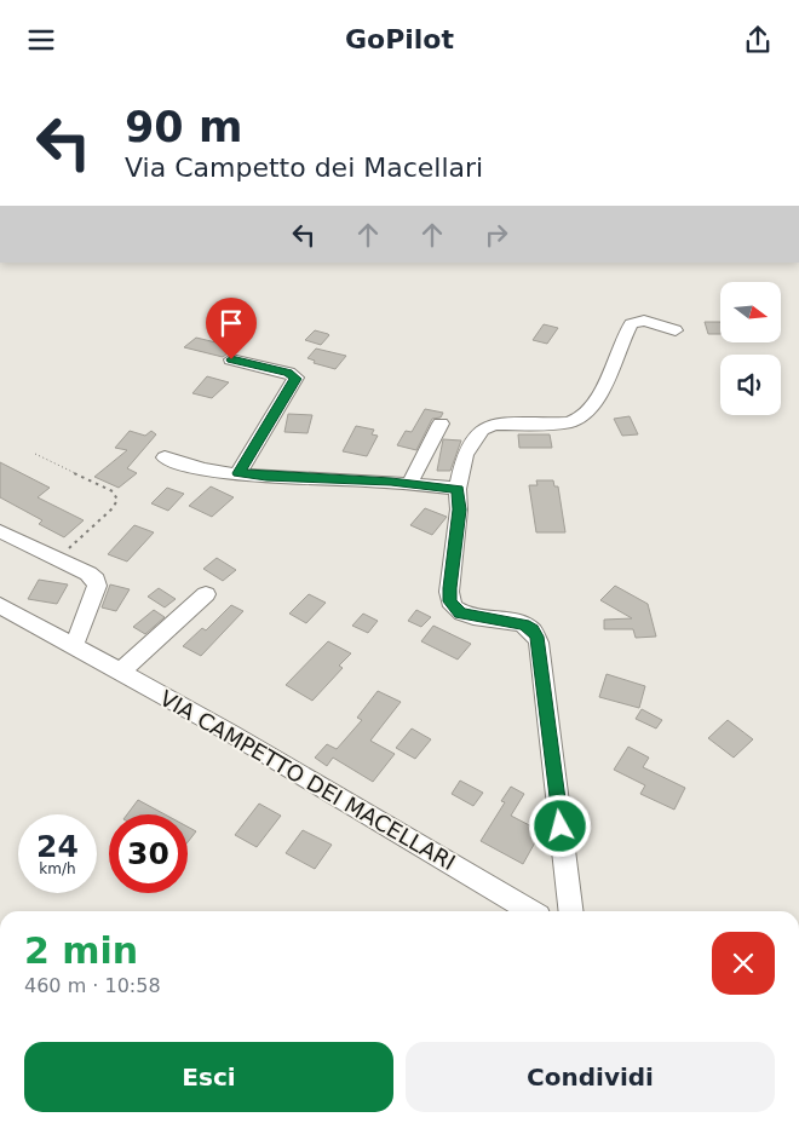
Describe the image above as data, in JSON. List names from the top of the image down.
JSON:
{
  "streets": {
    "street": ["VIA CAMPETTO DEI MACELLARI"]
  },
  "north": "right",
  "page": {
    "header": "GoPilot",
    "turn": ["90 m", "Via Campetto dei Macellari"],
    "speed": "24 km/h",
    "limit": "30",
    "heading": ["2 min", "460 m · 10:58"],
    "buttons": ["Esci", "Condividi"]
  }
}
